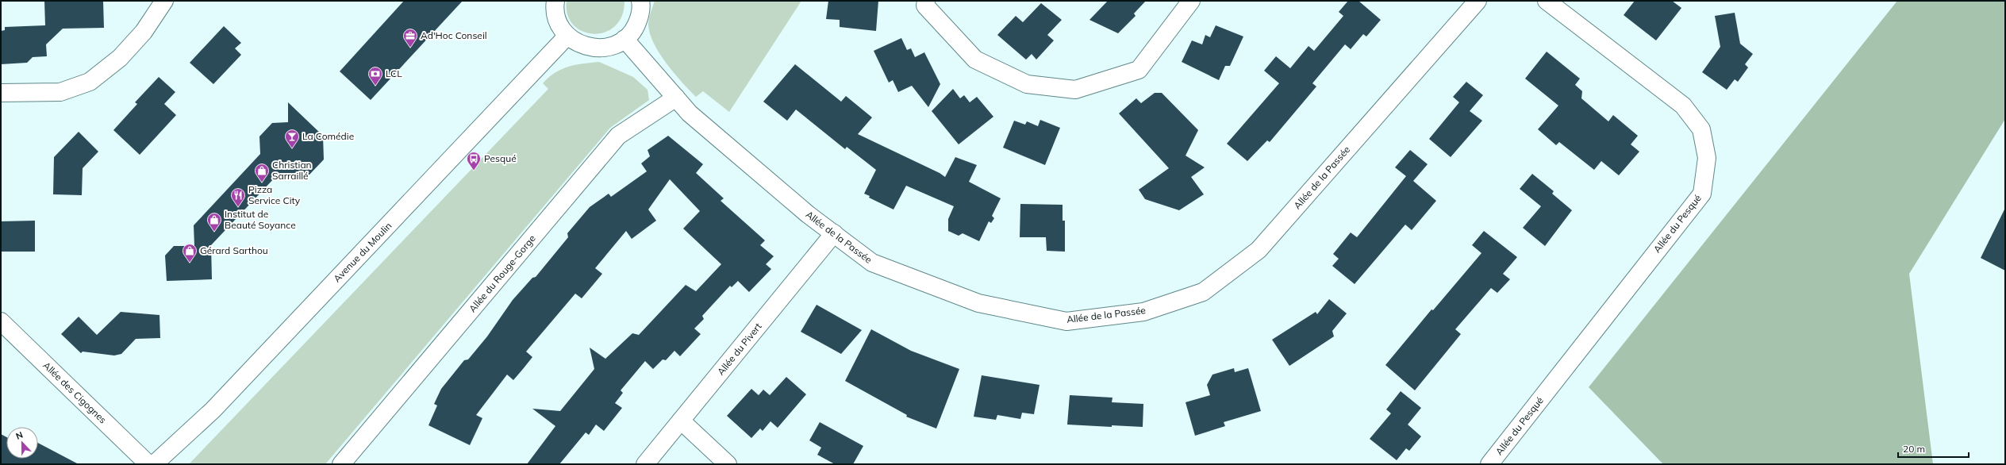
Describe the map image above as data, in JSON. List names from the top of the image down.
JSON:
{
  "streets": {
    "street": [
      "Allée de la Passée",
      "Allée du Pesqué",
      "Avenue du Moulin",
      "Allée du Rouge-Gorge",
      "Allée du Pivert",
      "Allée des Cigognes"
    ]
  },
  "crossings": [
    ["Allée de la Passée", "Allée du Rouge-Gorge"],
    ["Allée de la Passée", "Allée du Pivert"]
  ],
  "places": {
    "office": ["Ad'Hoc Conseil"],
    "bank": ["LCL"],
    "bar": ["La Comédie"],
    "bus stop": ["Pesqué"],
    "shop": ["Christian Sarraillé", "Institut de Beauté Soyance", "Gérard Sarthou"],
    "restaurant": ["Pizza Service City"]
  },
  "scale_bar": "20 m",
  "north": "top"
}
